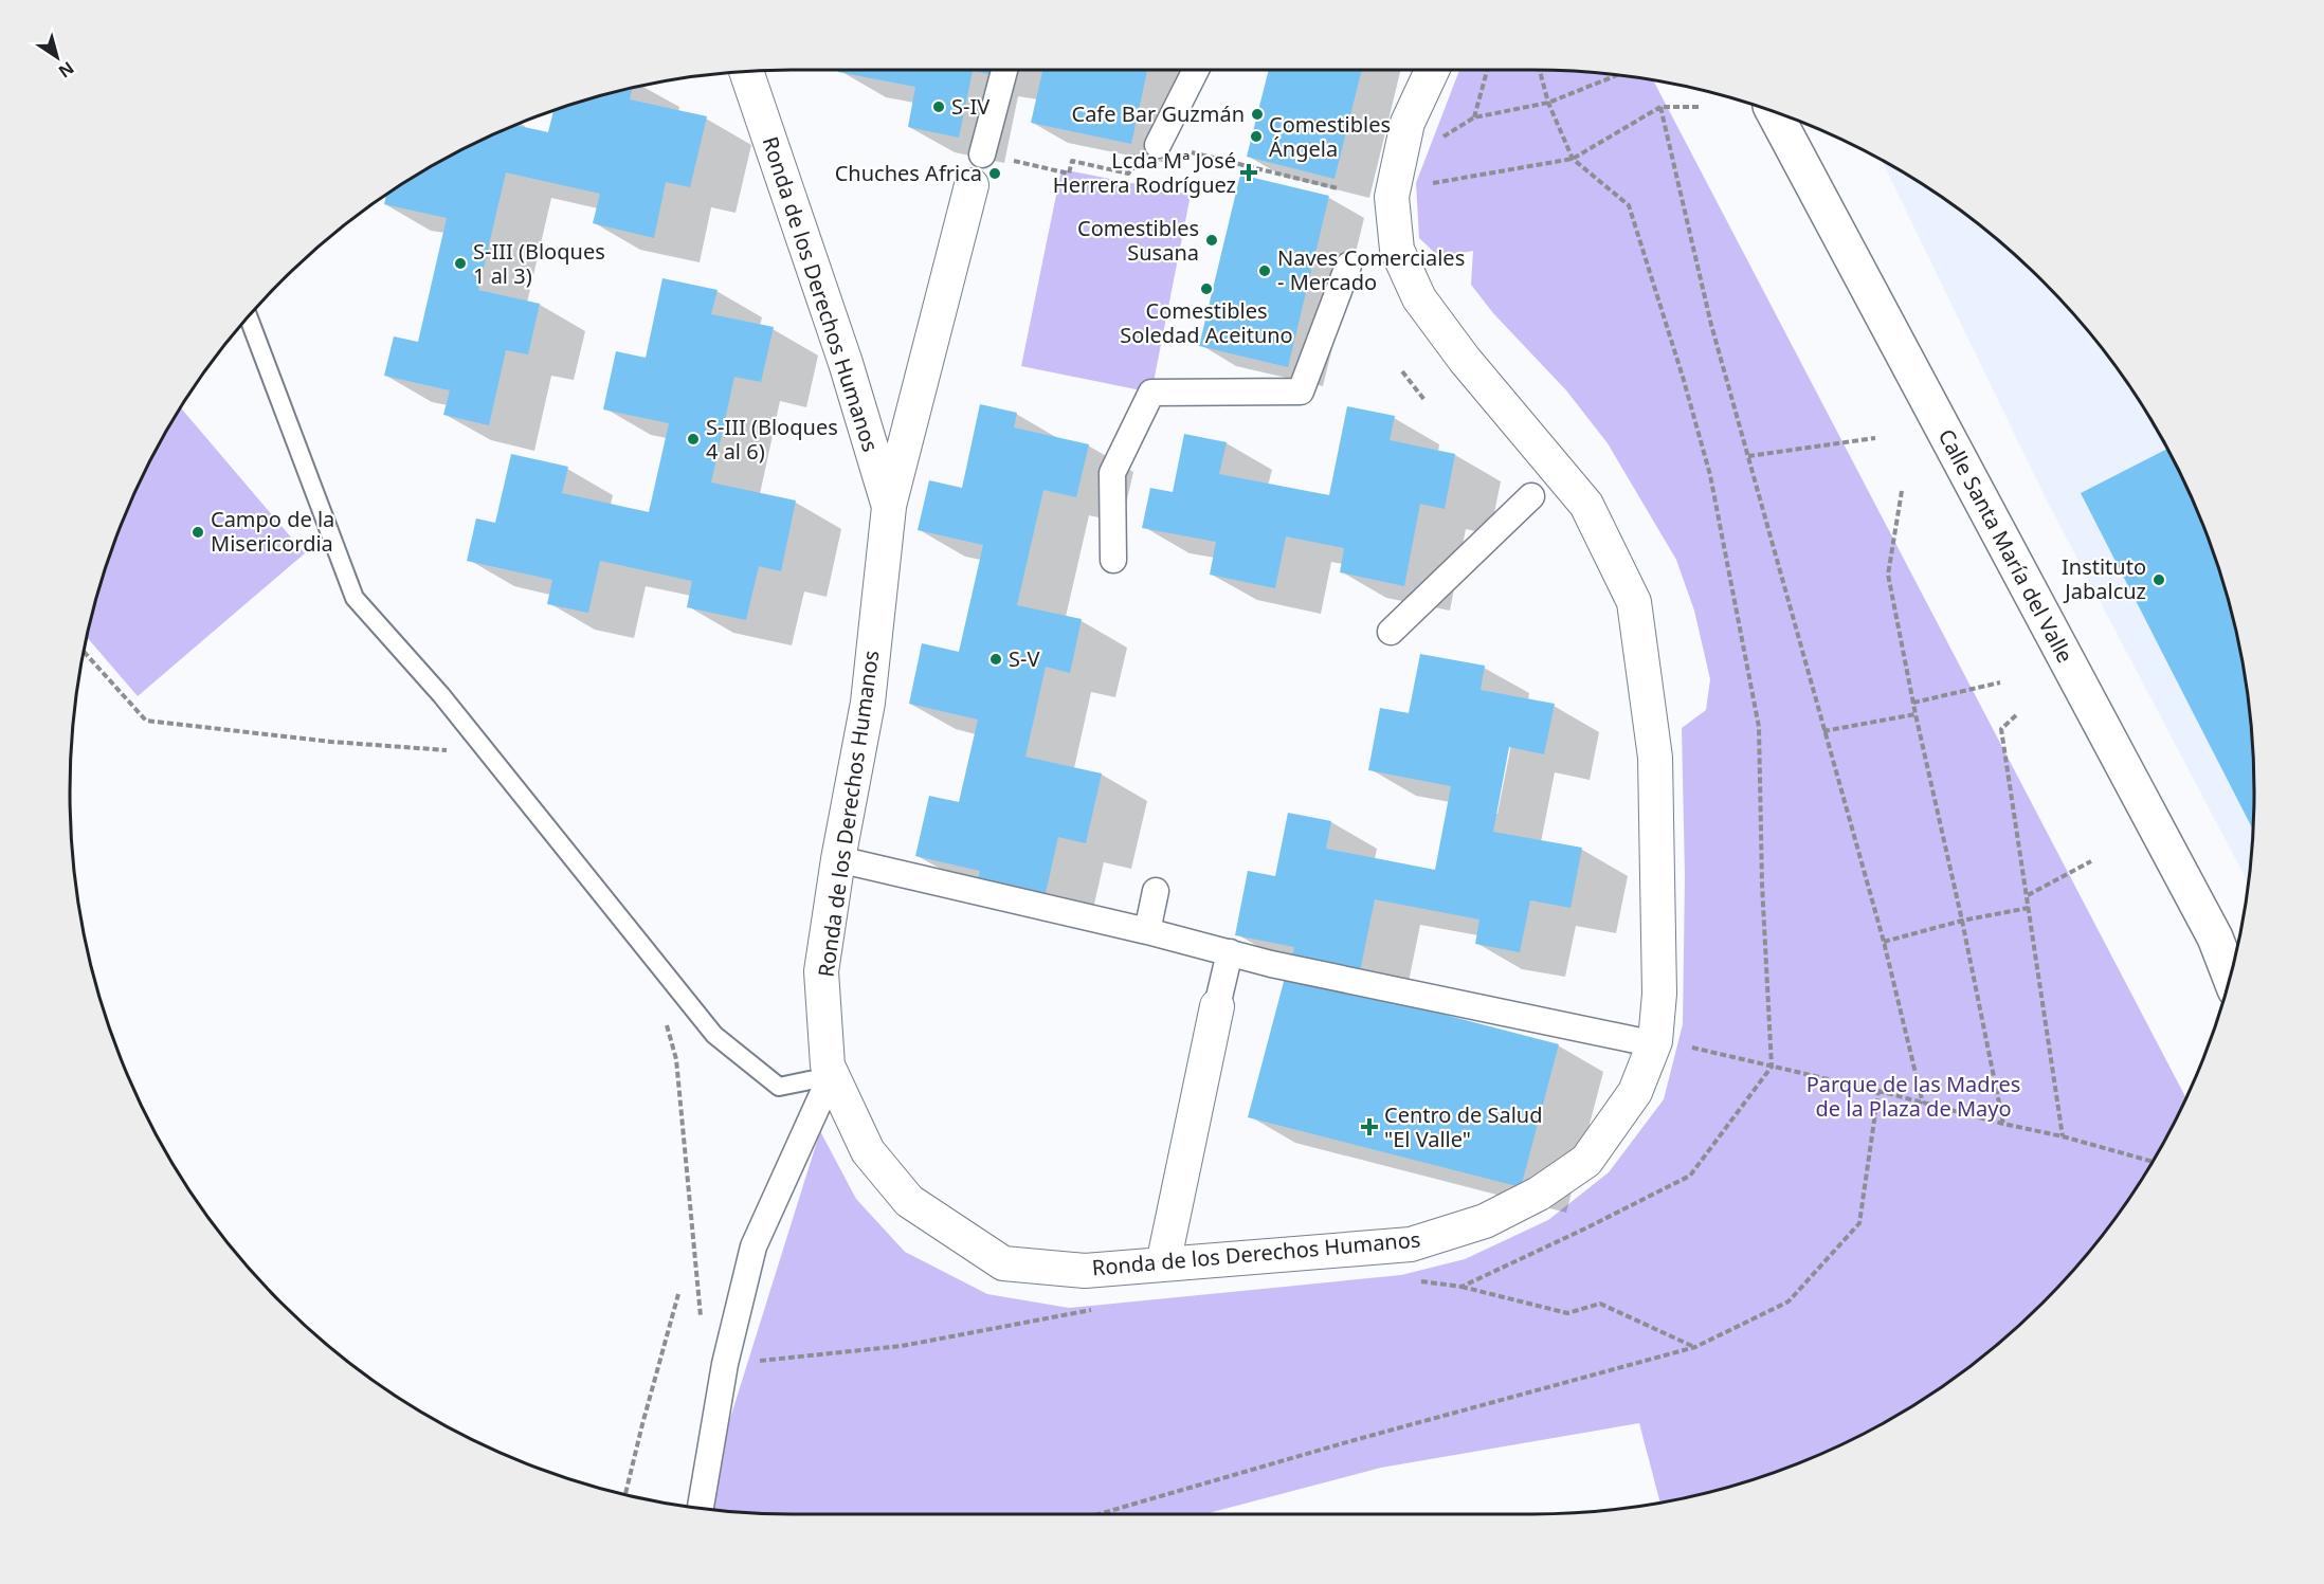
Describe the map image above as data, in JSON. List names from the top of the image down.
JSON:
{
  "streets": {
    "street": ["Ronda de los Derechos Humanos", "Calle Santa María del Valle"]
  },
  "parks": ["Parque de las Madres de la Plaza de Mayo"],
  "places": {
    "other": [
      "S-IV",
      "Cafe Bar Guzmán",
      "Comestibles Ángela",
      "Chuches Africa",
      "Comestibles Susana",
      "S-III (Bloques 1 al 3)",
      "Naves Comerciales - Mercado",
      "Comestibles Soledad Aceituno",
      "S-III (Bloques 4 al 6)",
      "Campo de la Misericordia",
      "Instituto Jabalcuz",
      "S-V"
    ],
    "health": ["Lcda Mª José Herrera Rodríguez", "Centro de Salud \"El Valle\""]
  },
  "north": "bottom right"
}
